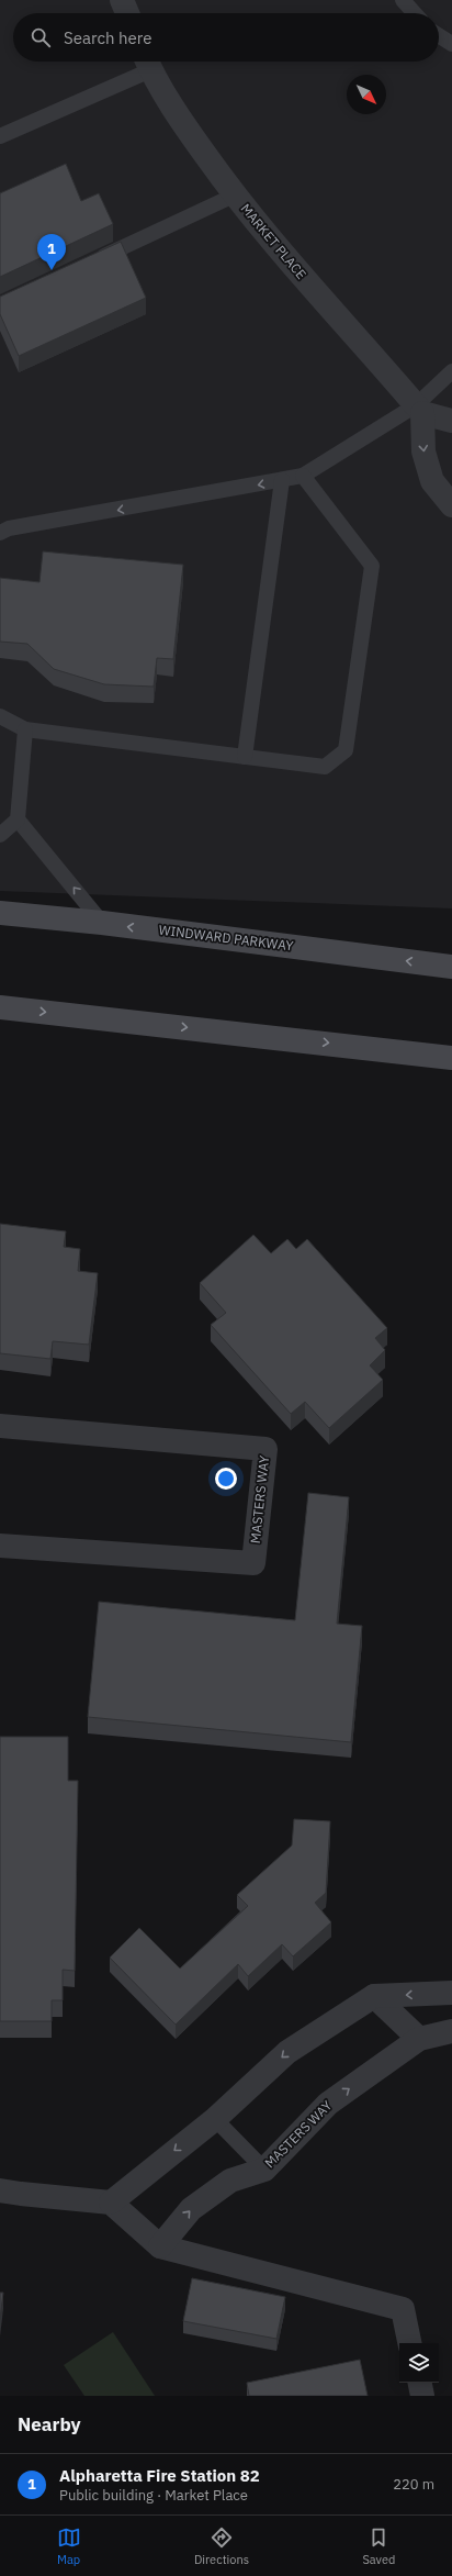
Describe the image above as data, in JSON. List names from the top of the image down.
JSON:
{
  "streets": {
    "main road": ["WINDWARD PARKWAY"],
    "street": ["MARKET PLACE", "MASTERS WAY"]
  },
  "north": "bottom right",
  "page": {
    "search": "Search here",
    "pins": "1",
    "heading": "Nearby",
    "list": [
      {
        "mark": "1",
        "name": "Alpharetta Fire Station 82",
        "note": "Public building · Market Place",
        "value": "220 m"
      }
    ],
    "nav": ["Map", "Directions", "Saved"]
  }
}
